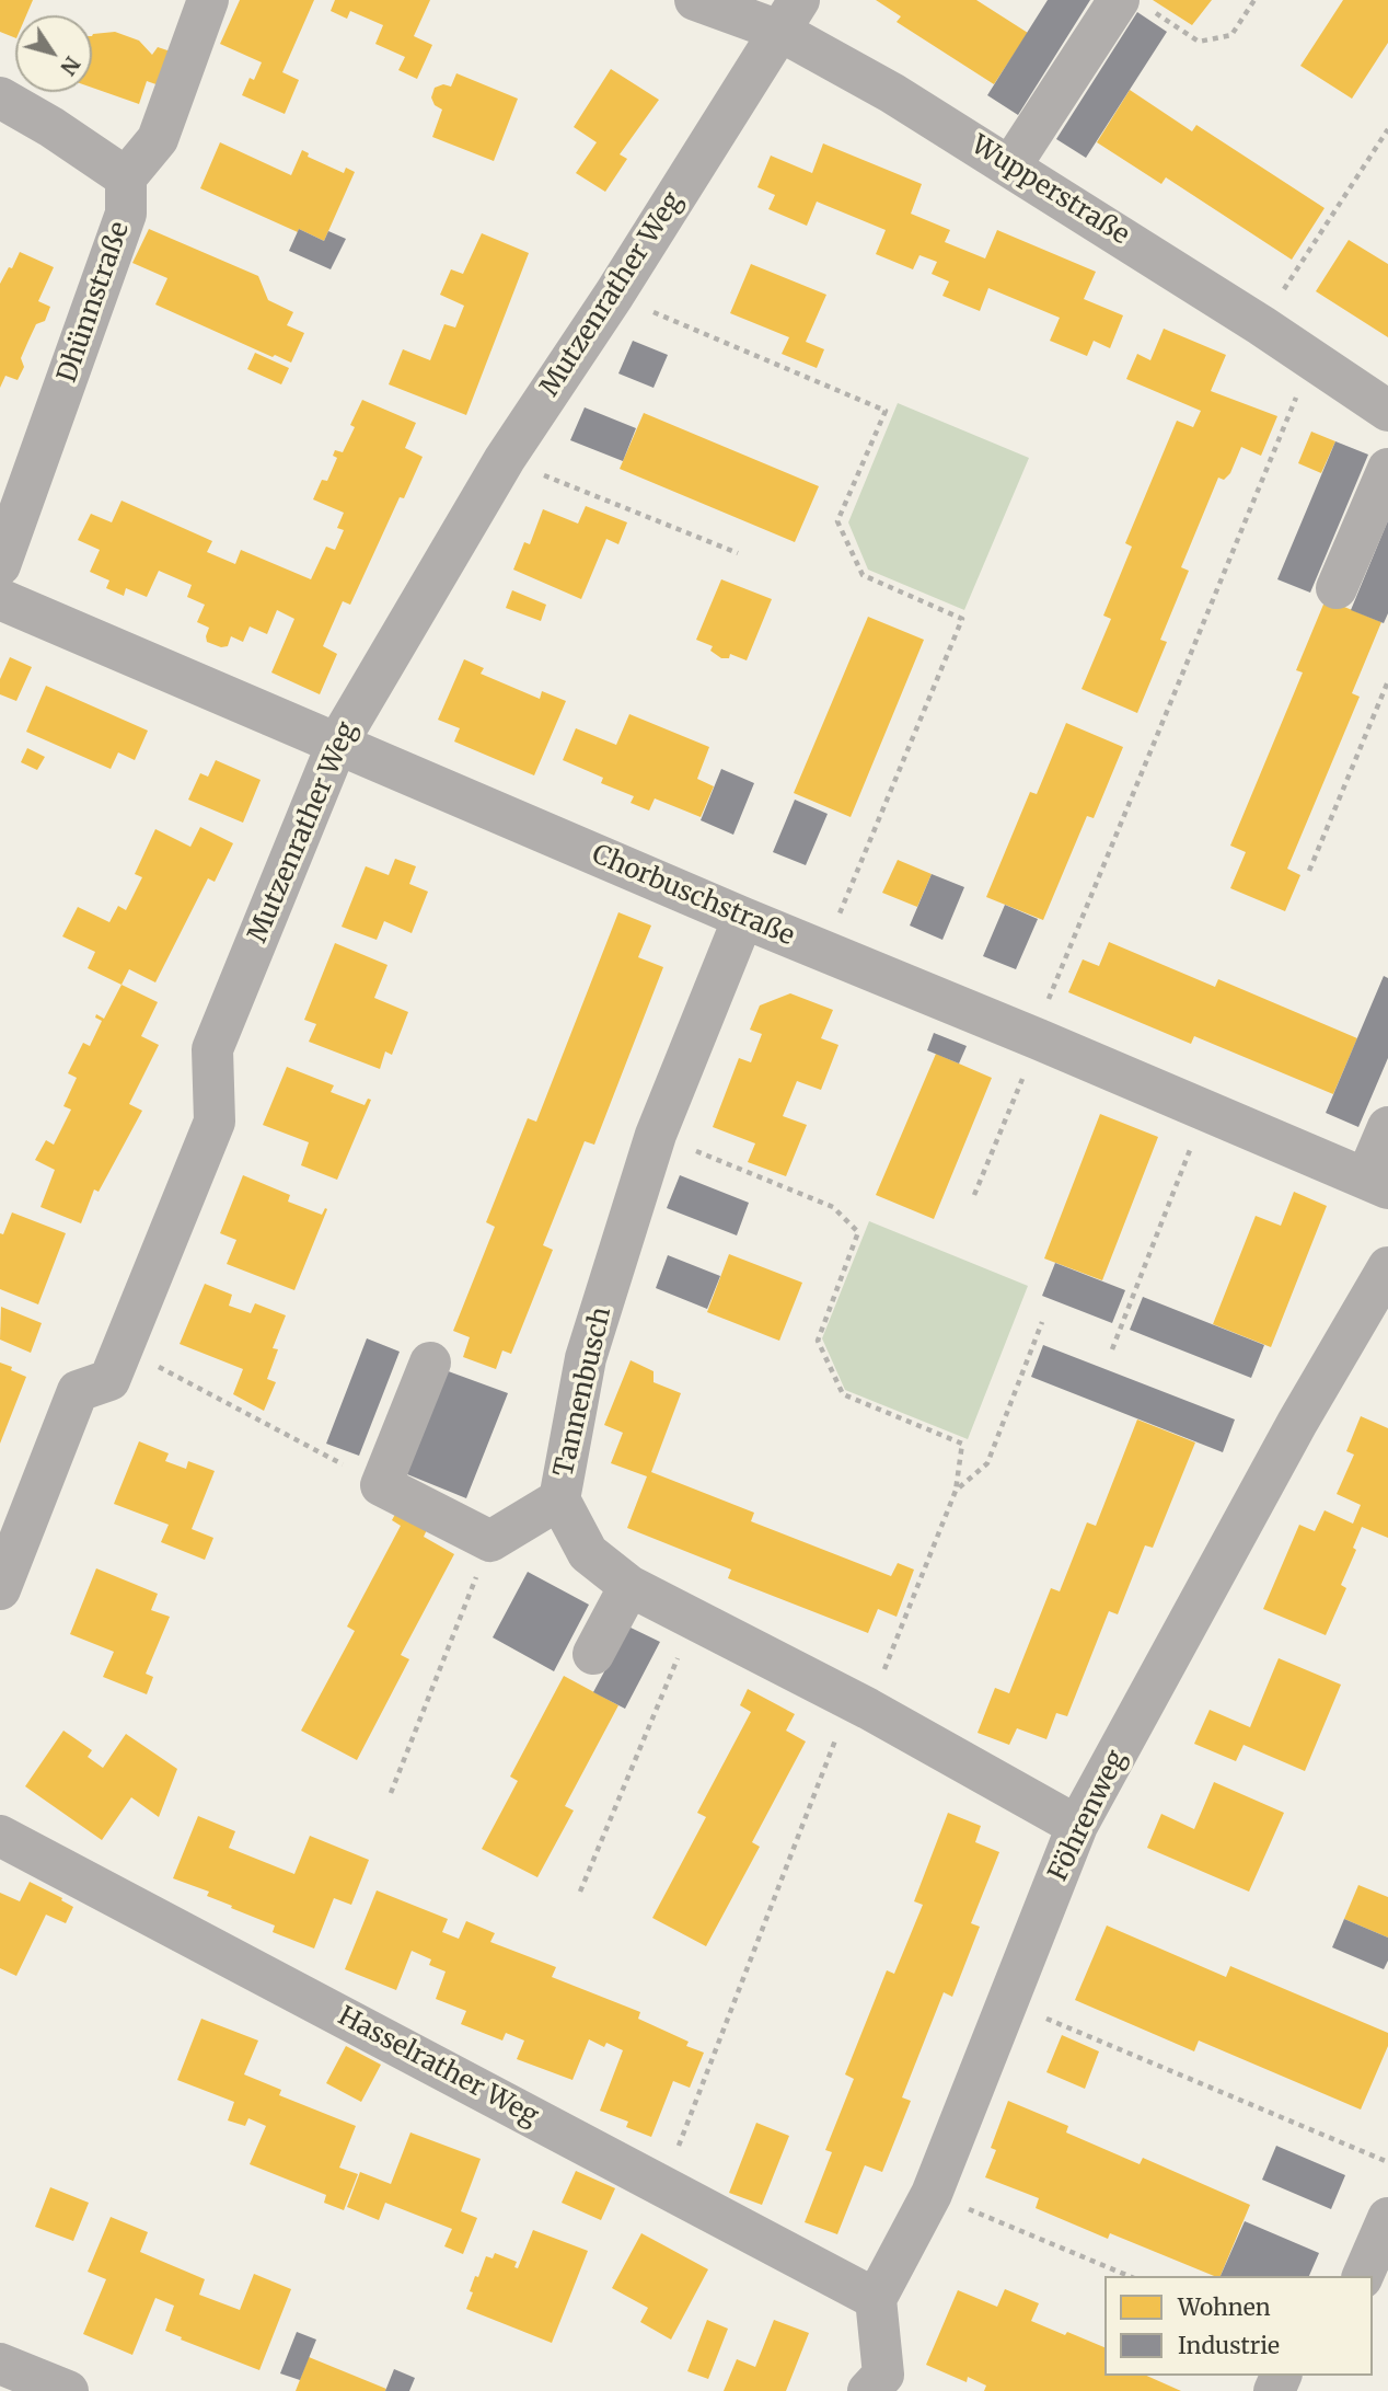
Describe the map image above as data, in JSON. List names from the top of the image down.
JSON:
{
  "streets": {
    "street": [
      "Wupperstraße",
      "Mutzenrather Weg",
      "Dhünnstraße",
      "Chorbuschstraße",
      "Tannenbusch",
      "Föhrenweg",
      "Hasselrather Weg"
    ]
  },
  "crossings": [
    ["Wupperstraße", "Mutzenrather Weg"],
    ["Mutzenrather Weg", "Chorbuschstraße"],
    ["Chorbuschstraße", "Tannenbusch"],
    ["Tannenbusch", "Föhrenweg"],
    ["Föhrenweg", "Hasselrather Weg"]
  ],
  "legend": ["Wohnen", "Industrie"],
  "north": "bottom right"
}
